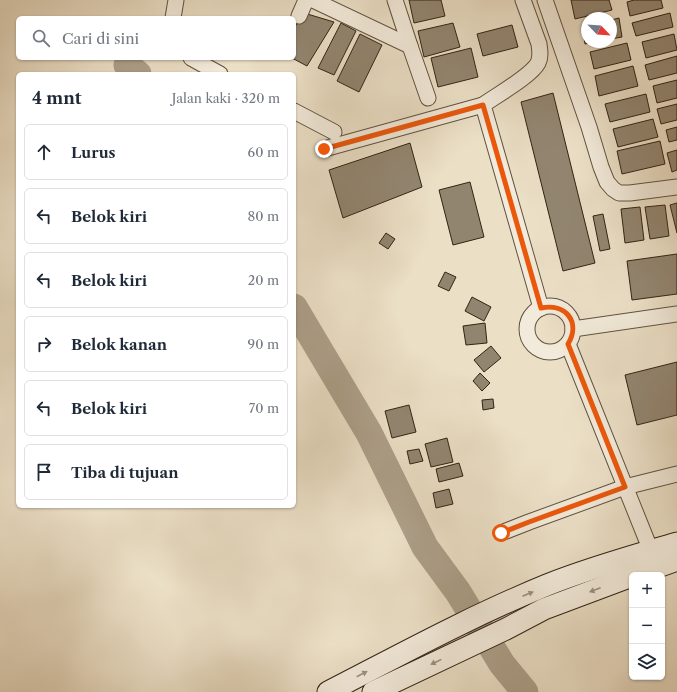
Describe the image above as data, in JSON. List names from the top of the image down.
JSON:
{
  "north": "bottom right",
  "page": {
    "search": "Cari di sini",
    "heading": ["4 mnt", "Jalan kaki · 320 m"],
    "list": [
      ["Lurus", "60 m"],
      ["Belok kiri", "80 m"],
      ["Belok kiri", "20 m"],
      ["Belok kanan", "90 m"],
      ["Belok kiri", "70 m"],
      "Tiba di tujuan"
    ],
    "map_buttons": ["+", "−"]
  }
}
